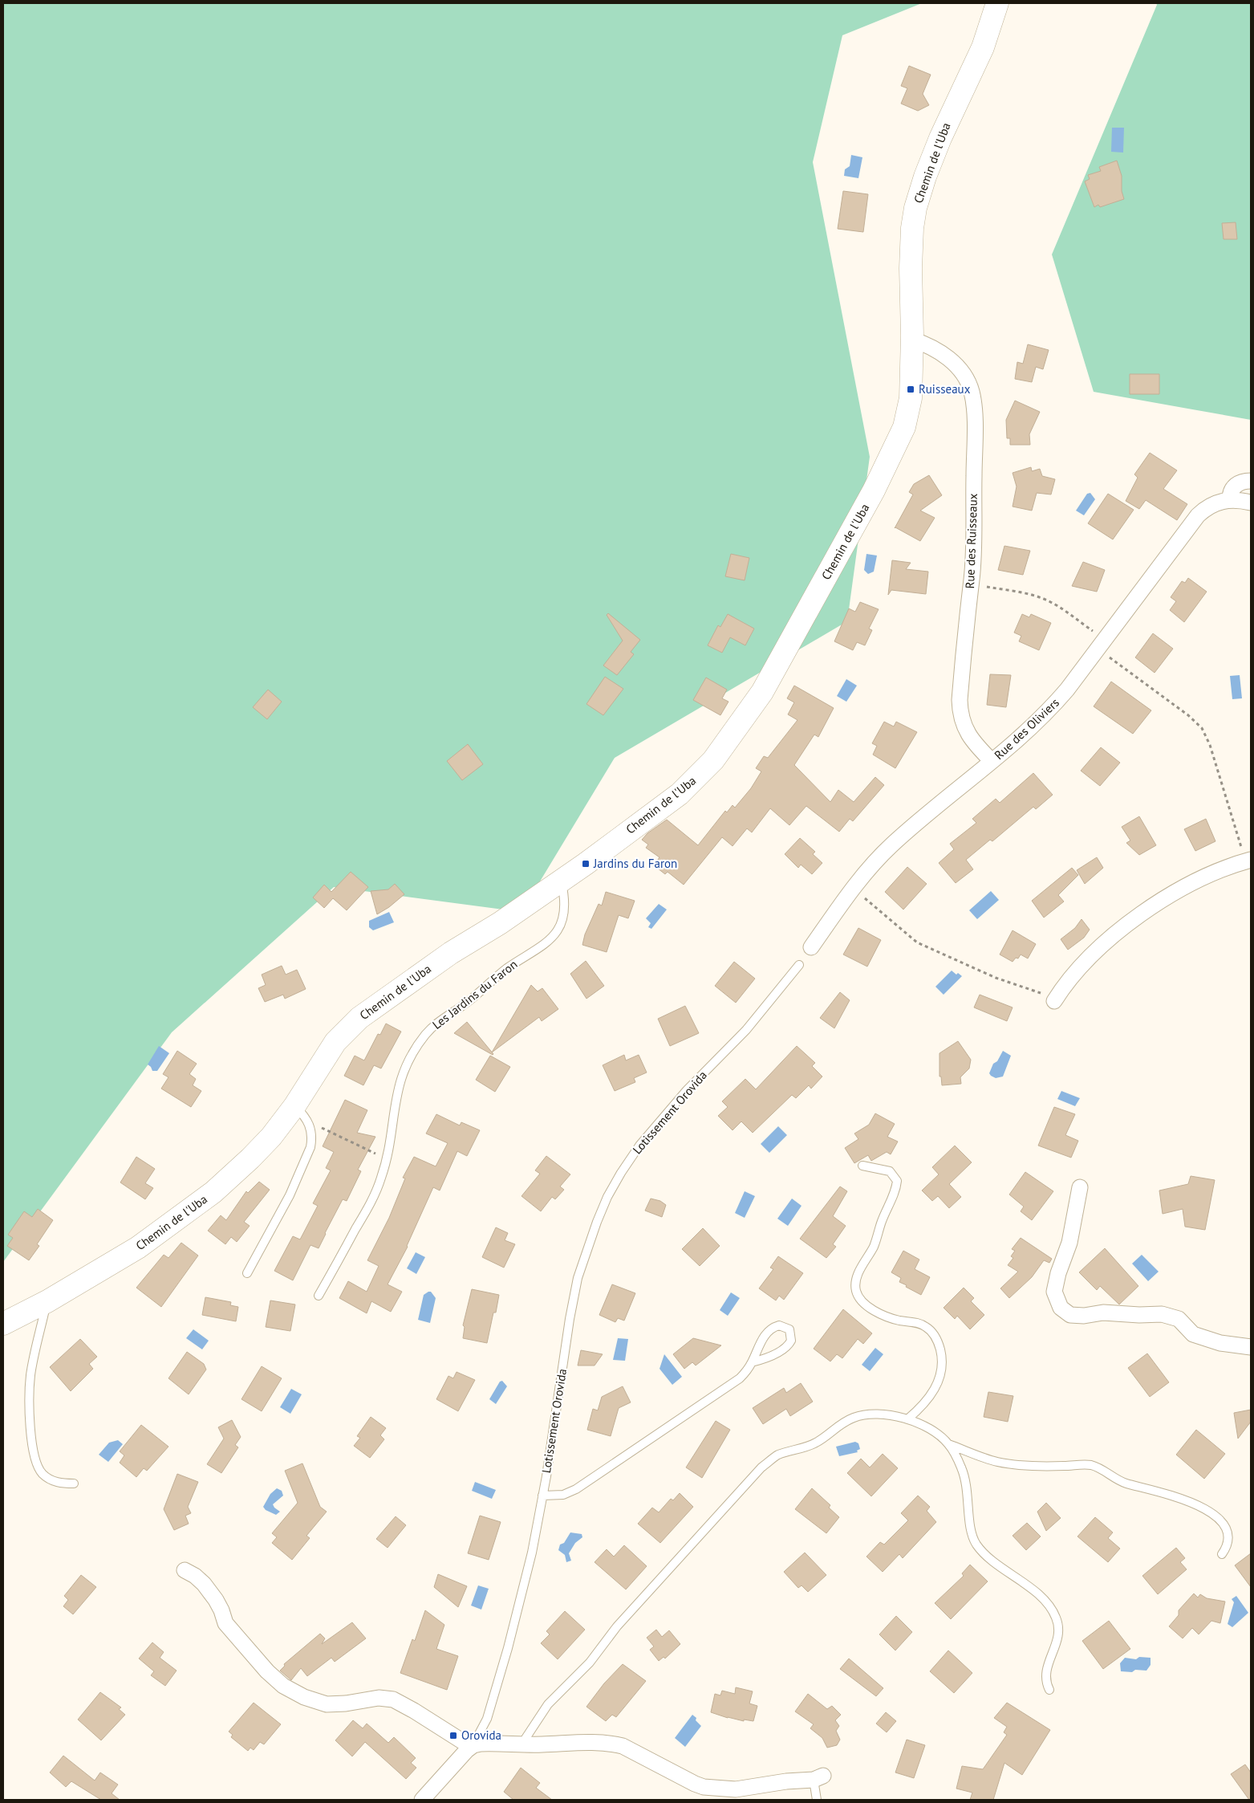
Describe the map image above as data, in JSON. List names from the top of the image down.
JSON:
{
  "streets": {
    "street": ["Chemin de l'Uba", "Rue des Ruisseaux", "Rue des Oliviers"],
    "lane": ["Les Jardins du Faron", "Lotissement Orovida"]
  },
  "crossings": [
    ["Chemin de l'Uba", "Rue des Ruisseaux"],
    ["Chemin de l'Uba", "Les Jardins du Faron"],
    ["Rue des Ruisseaux", "Rue des Oliviers"]
  ],
  "places": {
    "transit": ["Ruisseaux", "Jardins du Faron", "Orovida"]
  }
}
